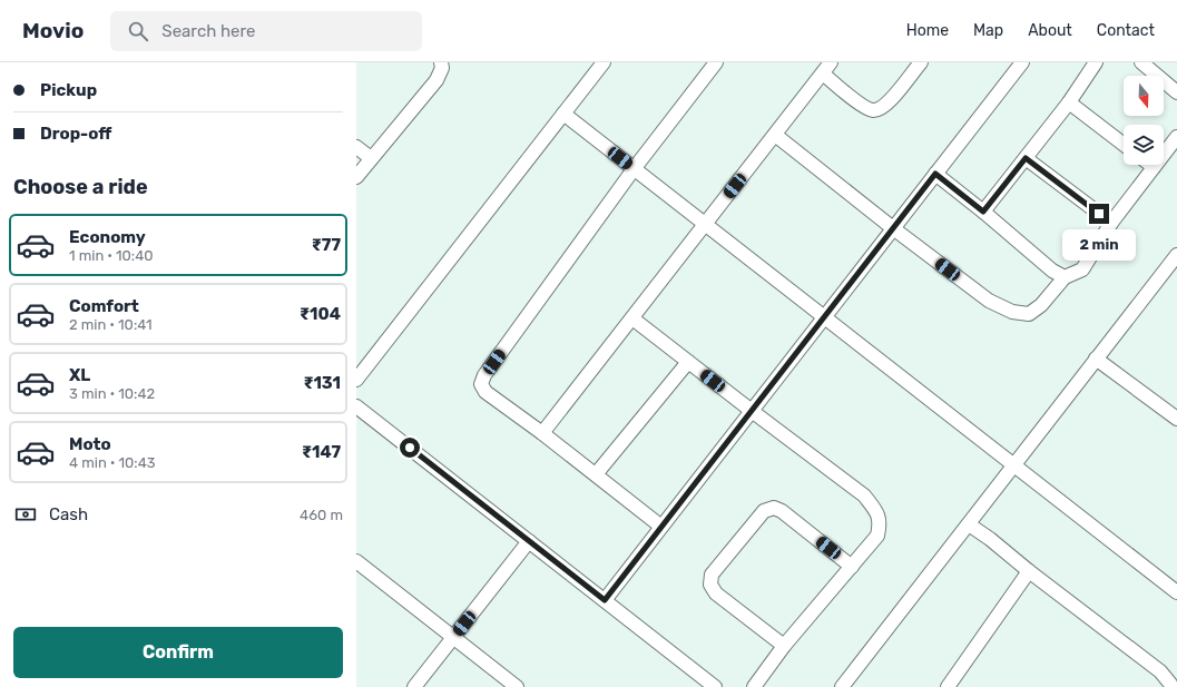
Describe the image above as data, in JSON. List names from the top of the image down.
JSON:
{
  "north": "bottom",
  "page": {
    "header": "Movio",
    "search": "Search here",
    "nav": [
      "Home",
      "Map",
      "About",
      "Contact"
    ],
    "banner": ["Pickup", "Drop-off"],
    "heading": "Choose a ride",
    "list": [
      {
        "name": "Economy",
        "note": "1 min · 10:40",
        "value": "₹77"
      },
      {
        "name": "Comfort",
        "note": "2 min · 10:41",
        "value": "₹104"
      },
      {
        "name": "XL",
        "note": "3 min · 10:42",
        "value": "₹131"
      },
      {
        "name": "Moto",
        "note": "4 min · 10:43",
        "value": "₹147"
      }
    ],
    "bubble": "2 min",
    "pay": ["Cash", "460 m"],
    "buttons": "Confirm"
  }
}
